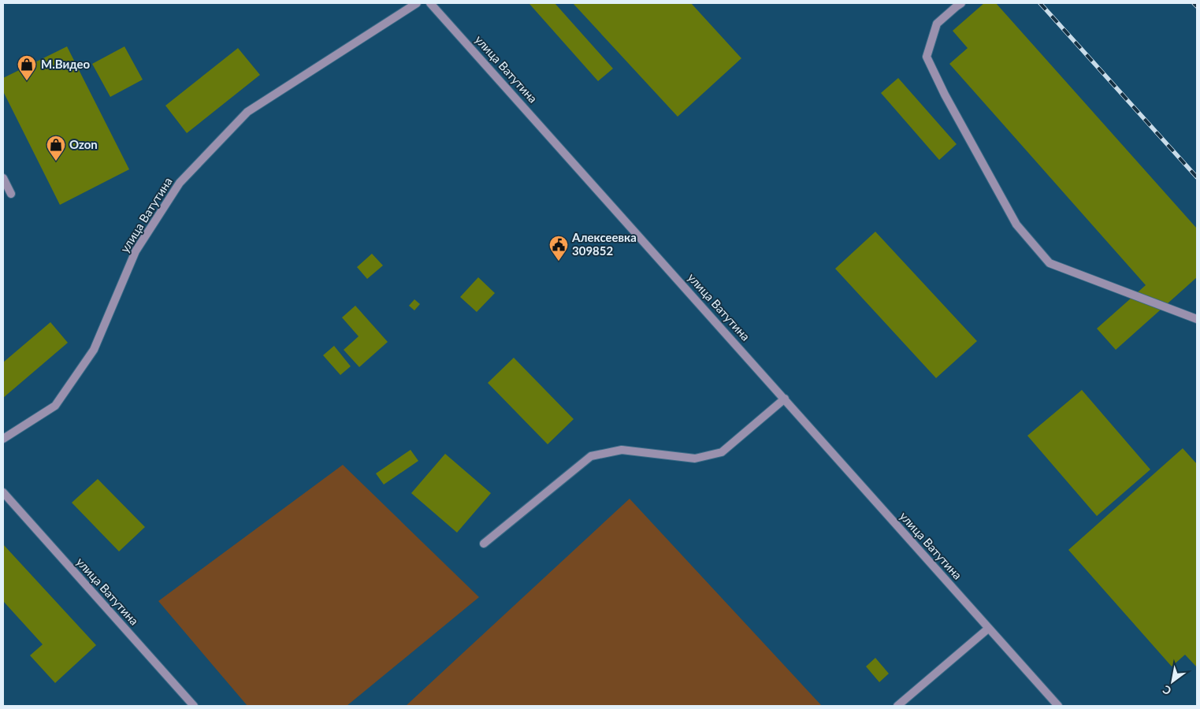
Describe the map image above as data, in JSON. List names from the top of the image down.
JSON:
{
  "streets": {
    "street": ["улица Ватутина"]
  },
  "places": {
    "shop": ["М.Видео", "Ozon"],
    "public building": ["Алексеевка 309852"]
  },
  "north": "bottom left"
}
